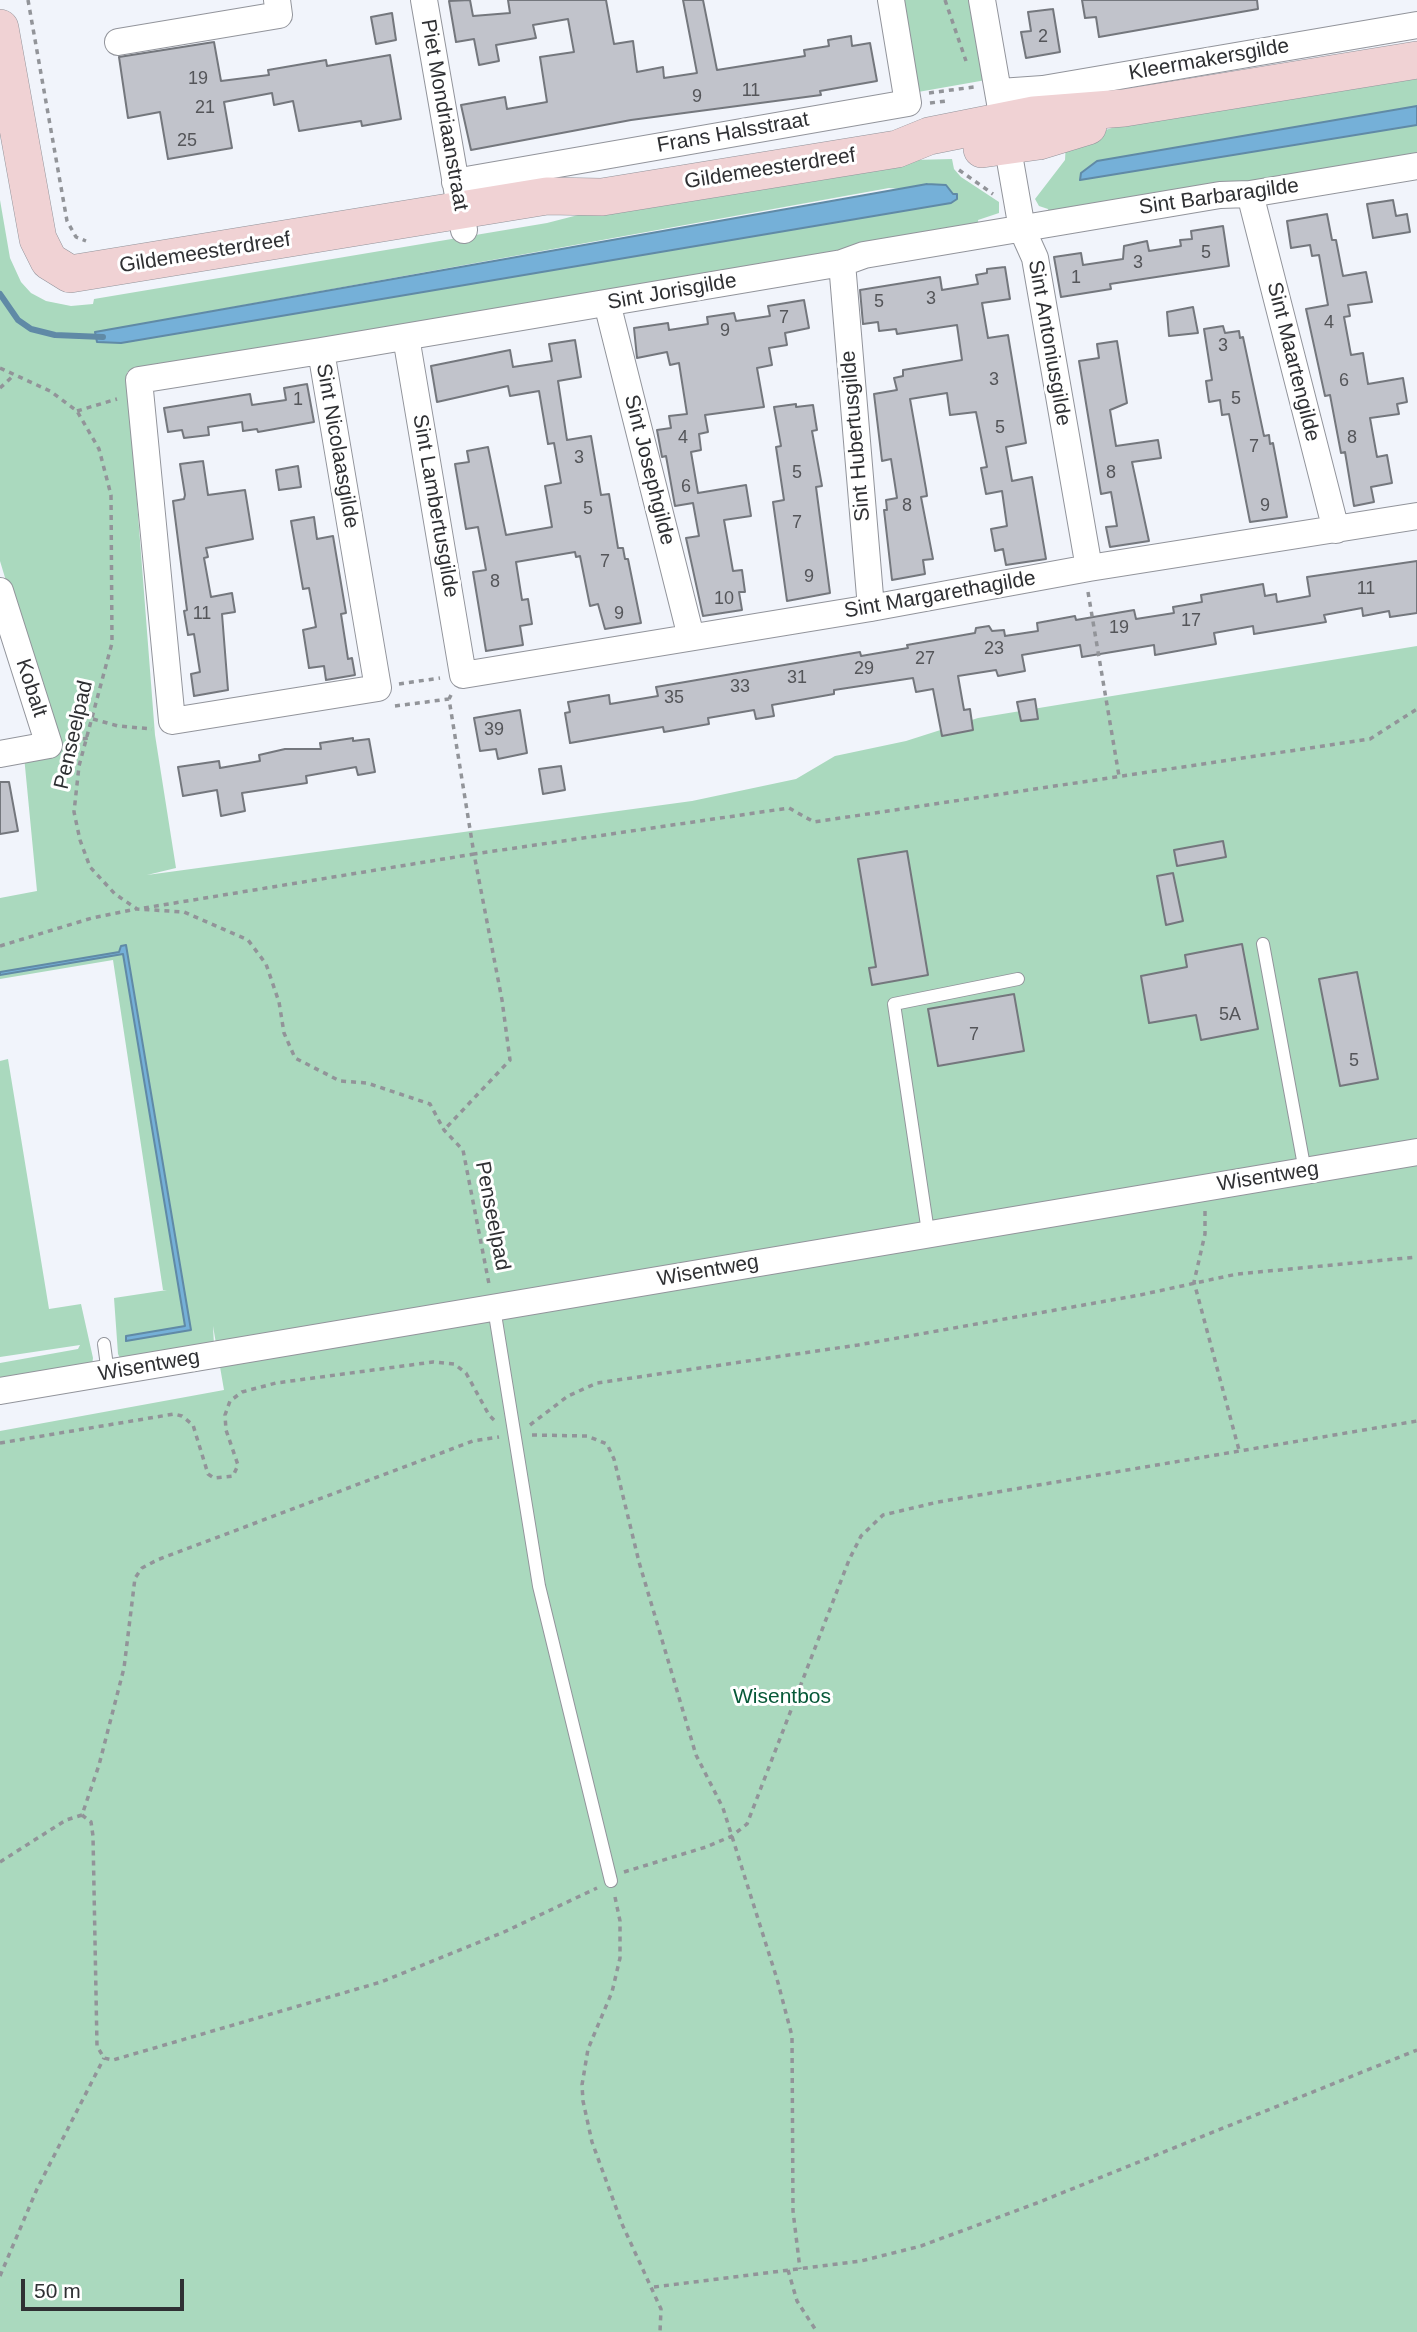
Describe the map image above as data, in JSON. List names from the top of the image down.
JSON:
{
  "streets": {
    "street": [
      "Kleermakersgilde",
      "Piet Mondriaanstraat",
      "Frans Halsstraat",
      "Gildemeesterdreef",
      "Sint Barbaragilde",
      "Sint Jorisgilde",
      "Sint Antoniusgilde",
      "Sint Maartengilde",
      "Sint Hubertusgilde",
      "Sint Nicolaasgilde",
      "Sint Josephgilde",
      "Sint Lambertusgilde",
      "Sint Margarethagilde",
      "Kobalt",
      "Wisentweg"
    ],
    "path": ["Penseelpad"]
  },
  "crossings": [
    ["Kleermakersgilde", "Gildemeesterdreef"],
    ["Kleermakersgilde", "Sint Antoniusgilde"],
    ["Piet Mondriaanstraat", "Frans Halsstraat"],
    ["Piet Mondriaanstraat", "Gildemeesterdreef"],
    ["Frans Halsstraat", "Gildemeesterdreef"],
    ["Gildemeesterdreef", "Sint Antoniusgilde"],
    ["Sint Barbaragilde", "Sint Jorisgilde"],
    ["Sint Barbaragilde", "Sint Antoniusgilde"],
    ["Sint Barbaragilde", "Sint Maartengilde"],
    ["Sint Jorisgilde", "Sint Antoniusgilde"],
    ["Sint Jorisgilde", "Sint Hubertusgilde"],
    ["Sint Jorisgilde", "Sint Nicolaasgilde"],
    ["Sint Jorisgilde", "Sint Josephgilde"],
    ["Sint Jorisgilde", "Sint Lambertusgilde"],
    ["Sint Antoniusgilde", "Sint Margarethagilde"],
    ["Sint Maartengilde", "Sint Margarethagilde"],
    ["Sint Hubertusgilde", "Sint Margarethagilde"],
    ["Sint Josephgilde", "Sint Margarethagilde"],
    ["Sint Lambertusgilde", "Sint Margarethagilde"],
    ["Penseelpad", "Wisentweg"]
  ],
  "parks": ["Wisentbos"],
  "house_numbers": [
    "2",
    "19",
    "11",
    "9",
    "21",
    "25",
    "5",
    "3",
    "1",
    "3",
    "5",
    "7",
    "4",
    "9",
    "3",
    "3",
    "6",
    "5",
    "1",
    "5",
    "4",
    "8",
    "7",
    "3",
    "5",
    "8",
    "6",
    "8",
    "9",
    "5",
    "7",
    "7",
    "9",
    "8",
    "11",
    "10",
    "11",
    "9",
    "17",
    "19",
    "23",
    "27",
    "29",
    "31",
    "33",
    "35",
    "39",
    "5A",
    "7",
    "5"
  ],
  "scale_bar": "50 m"
}
